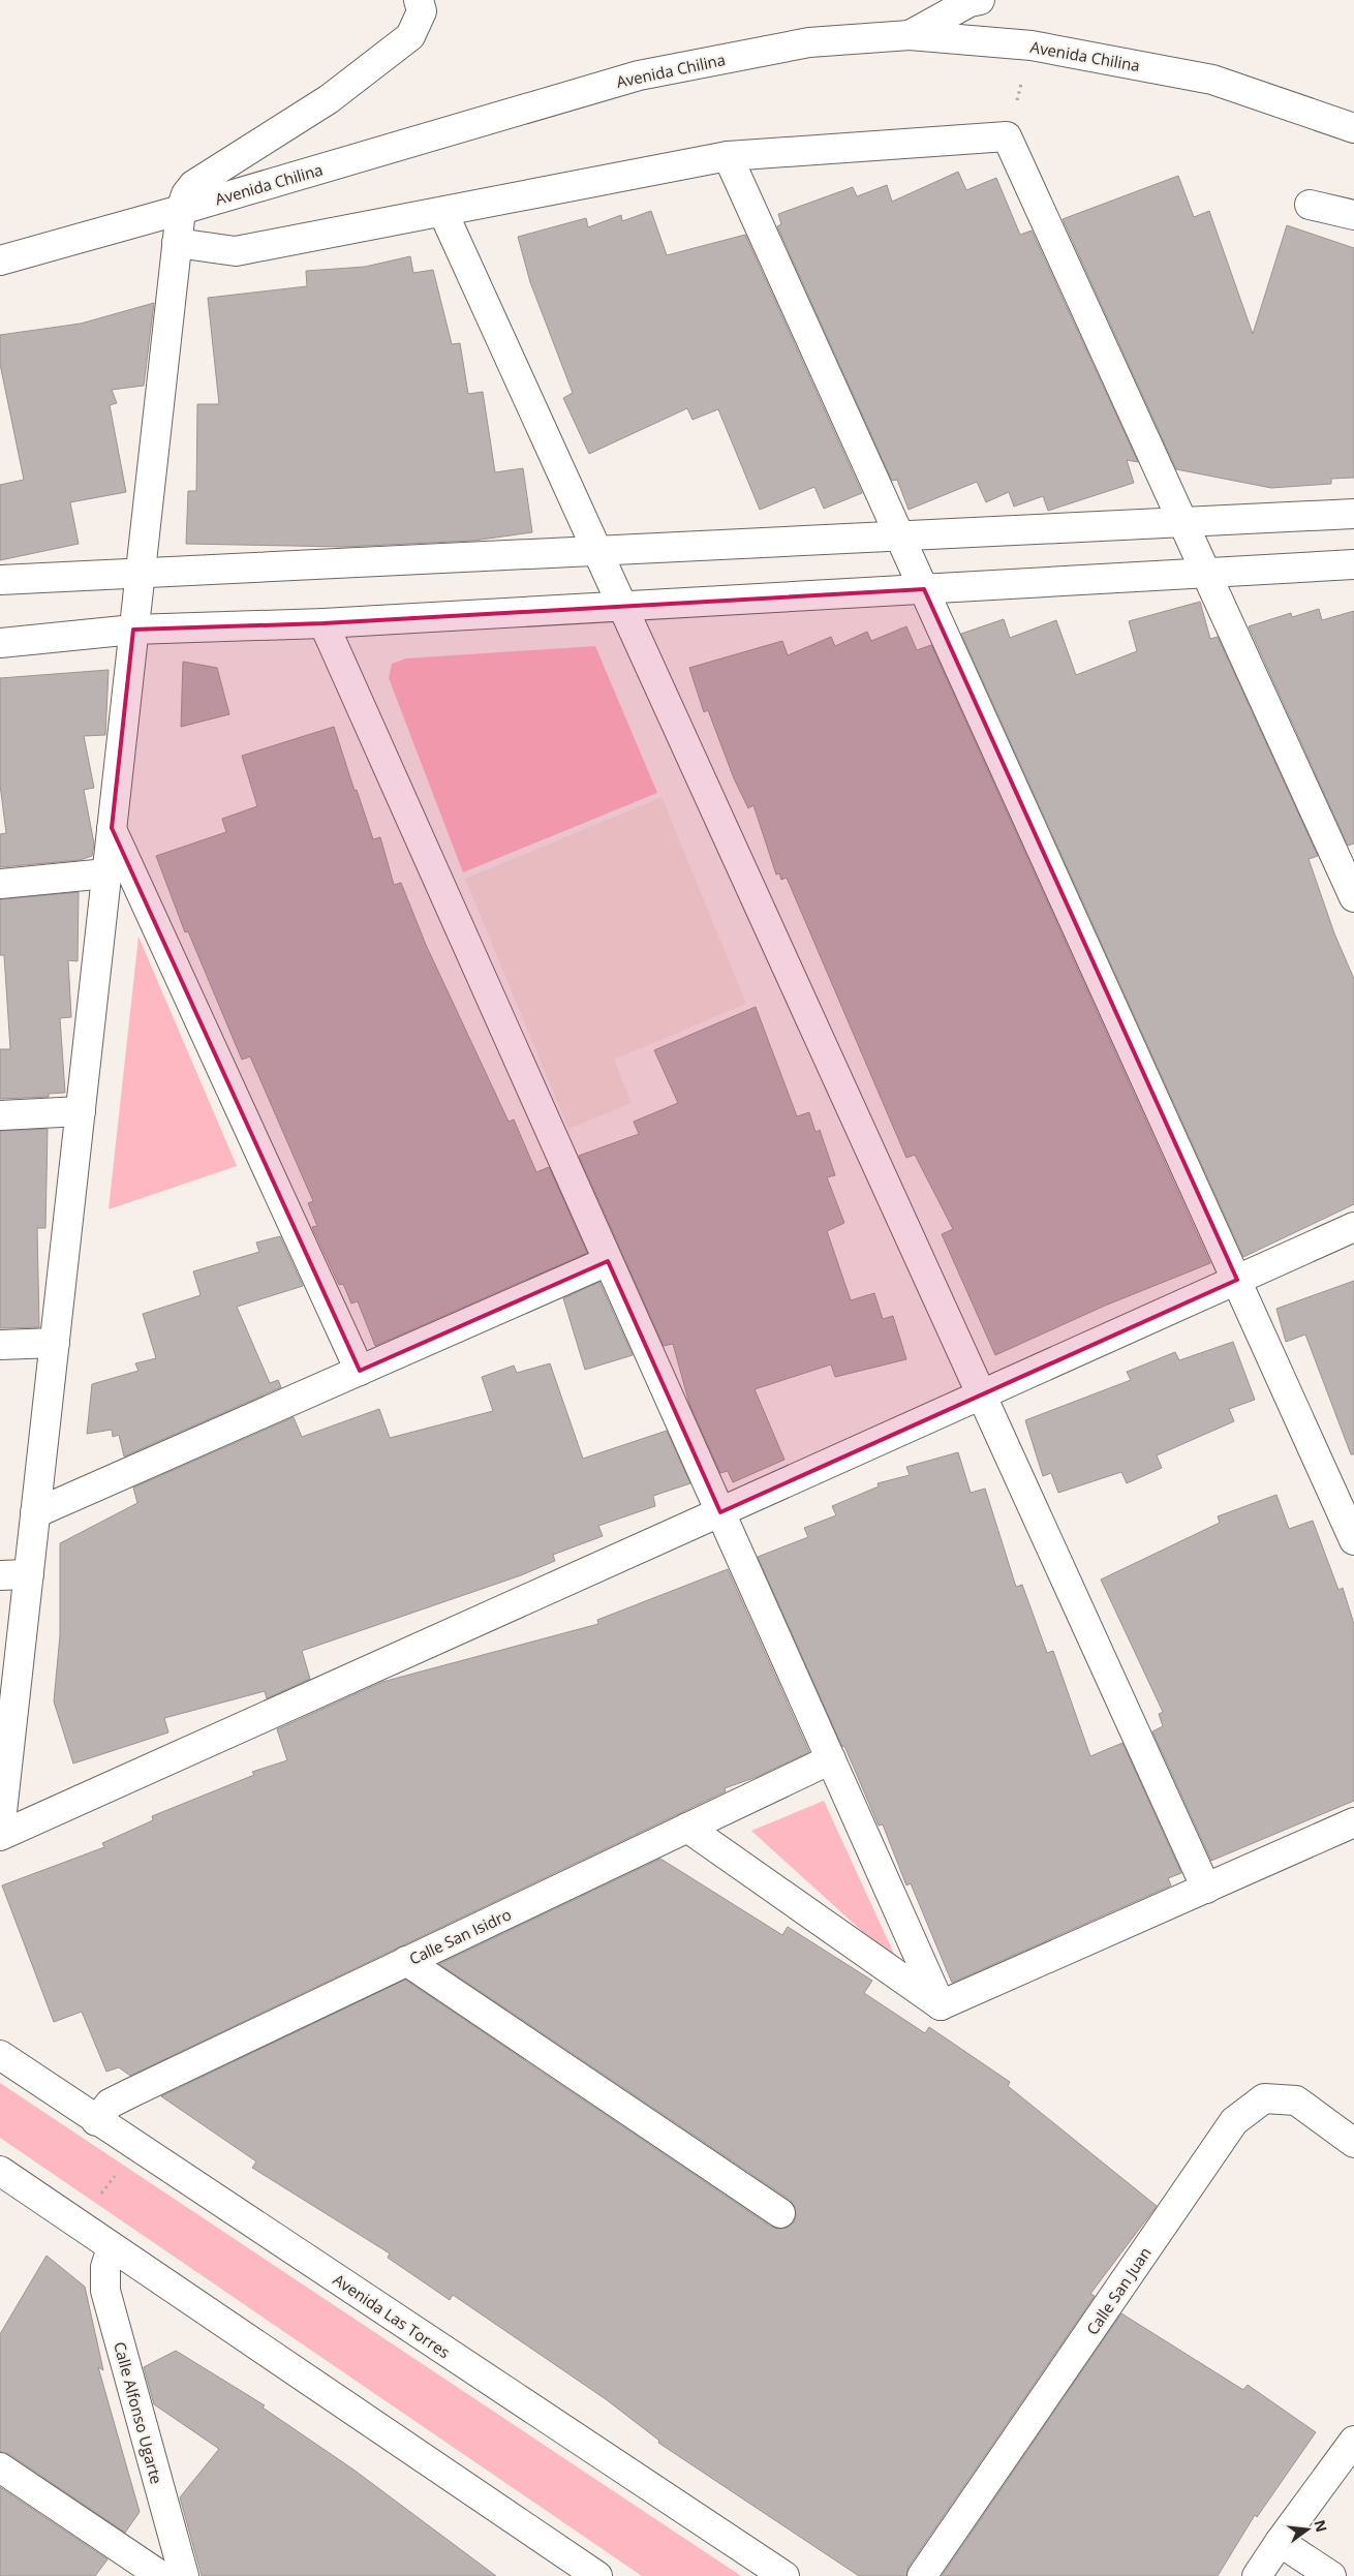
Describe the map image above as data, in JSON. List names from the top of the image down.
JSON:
{
  "streets": {
    "street": [
      "Avenida Chilina",
      "Calle San Isidro",
      "Calle San Juan",
      "Avenida Las Torres",
      "Calle Alfonso Ugarte"
    ]
  },
  "crossings": [
    ["Calle San Isidro", "Avenida Las Torres"]
  ],
  "north": "right"
}
